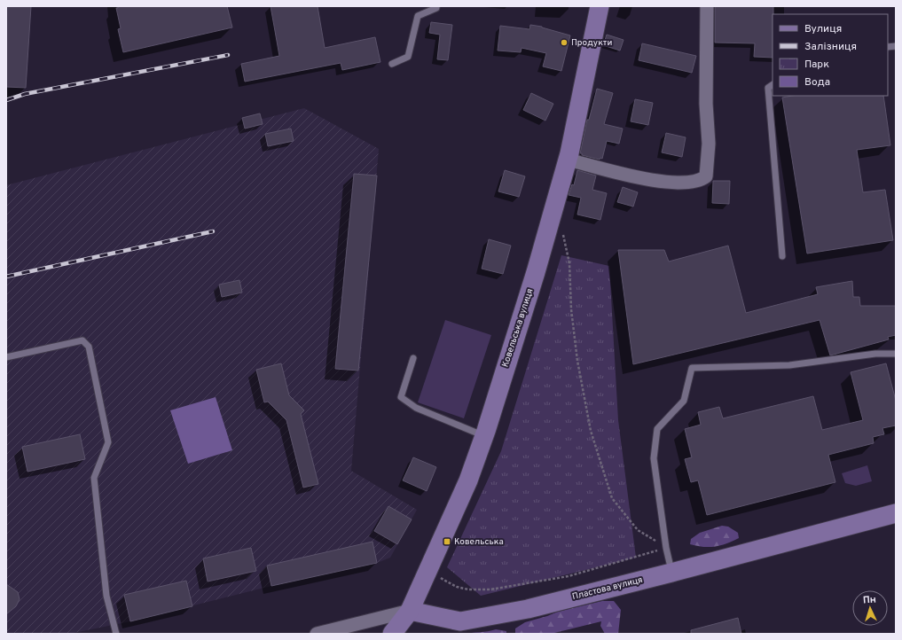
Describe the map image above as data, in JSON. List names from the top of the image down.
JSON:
{
  "streets": {
    "main road": ["Ковельська вулиця", "Пластова вулиця"]
  },
  "crossings": [
    ["Ковельська вулиця", "Пластова вулиця"]
  ],
  "places": {
    "other": ["Продукти"],
    "transit": ["Ковельська"]
  },
  "legend": [
    "Вулиця",
    "Залізниця",
    "Парк",
    "Вода"
  ],
  "north": "top"
}
